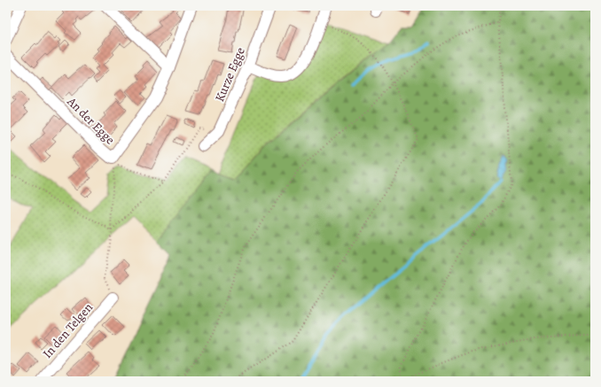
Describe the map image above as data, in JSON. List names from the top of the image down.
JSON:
{
  "streets": {
    "street": ["Kurze Egge", "An der Egge", "In den Telgen"]
  }
}
